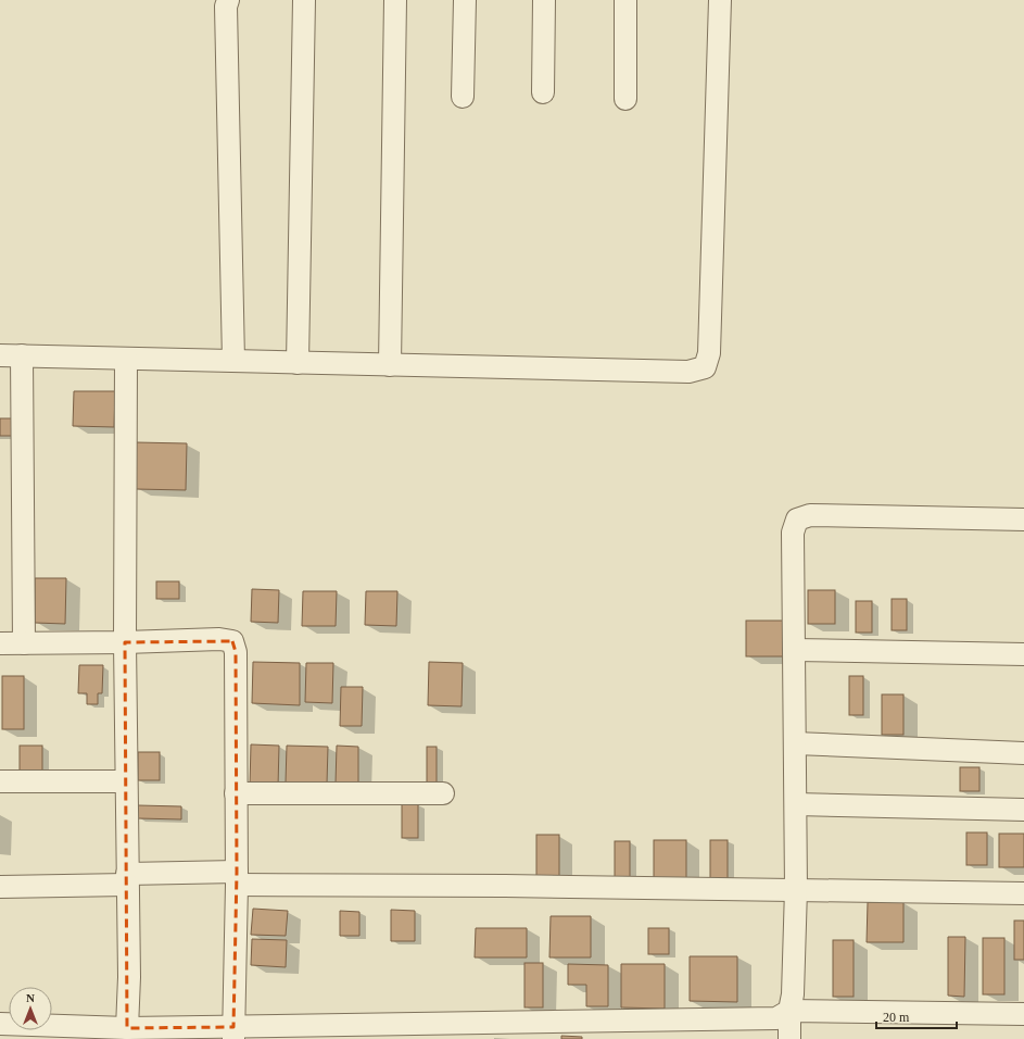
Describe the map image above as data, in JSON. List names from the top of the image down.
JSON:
{
  "scale_bar": "20 m",
  "north": "top"
}
